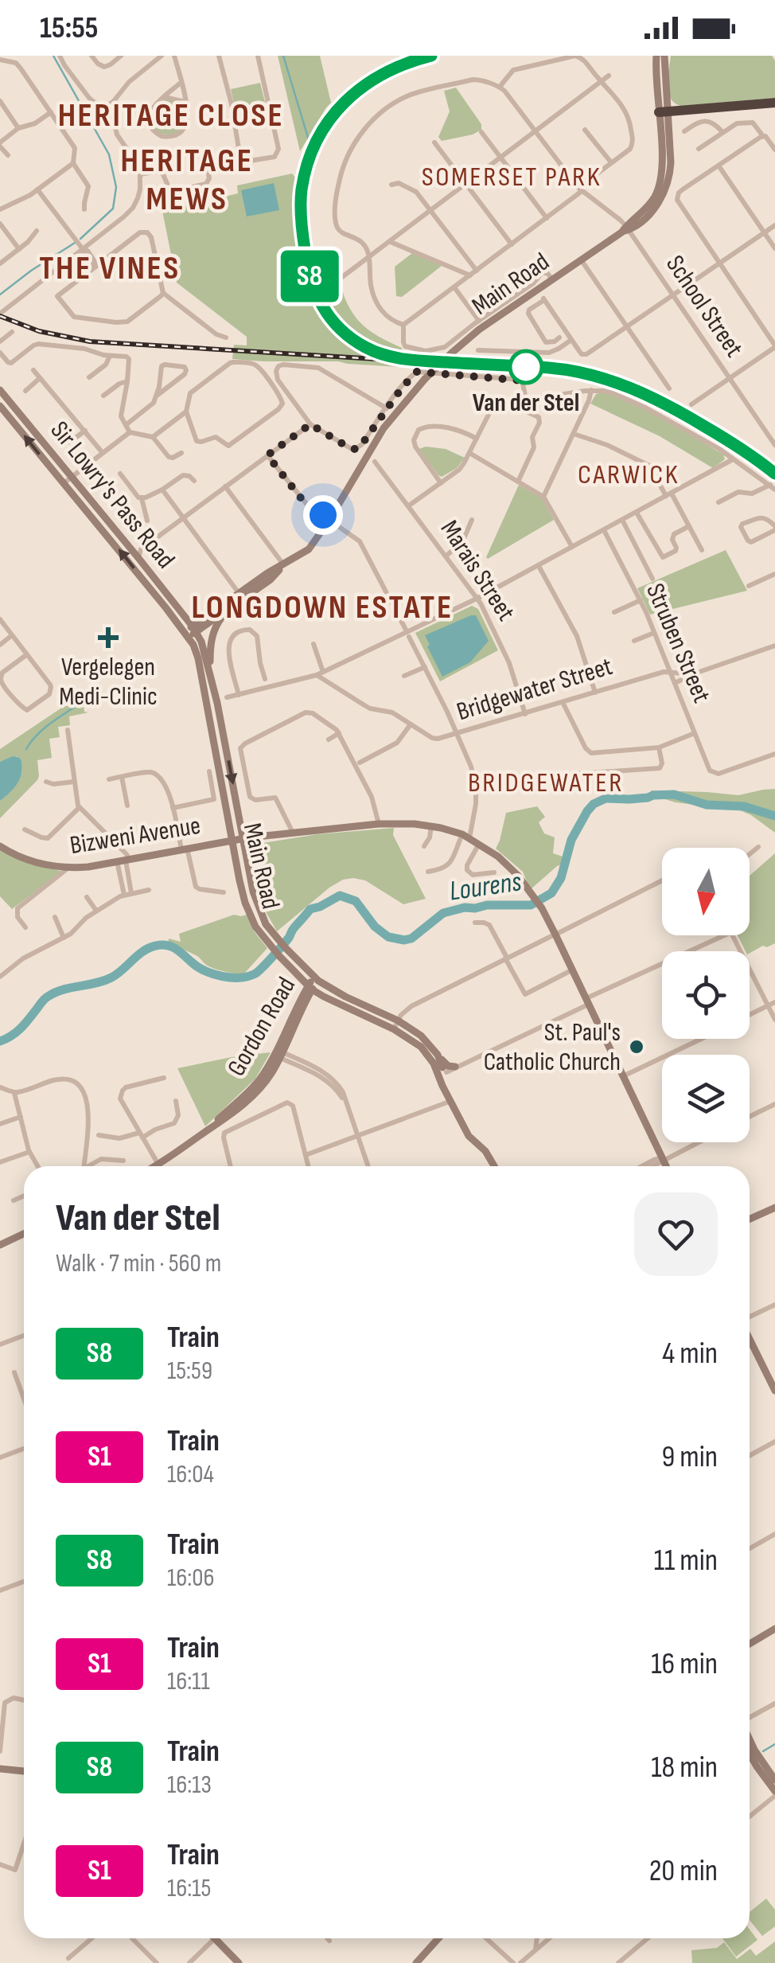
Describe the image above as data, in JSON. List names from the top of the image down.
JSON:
{
  "streets": {
    "main road": [
      "Main Road",
      "Sir Lowry's Pass Road",
      "Bizweni Avenue",
      "Gordon Road"
    ],
    "street": [
      "School Street",
      "Marais Street",
      "Struben Street",
      "Bridgewater Street"
    ]
  },
  "crossings": [
    ["Main Road", "School Street"],
    ["Main Road", "Sir Lowry's Pass Road"],
    ["Main Road", "Bizweni Avenue"],
    ["Main Road", "Gordon Road"],
    ["Marais Street", "Bridgewater Street"],
    ["Struben Street", "Bridgewater Street"]
  ],
  "districts": [
    "HERITAGE CLOSE",
    "HERITAGE MEWS",
    "SOMERSET PARK",
    "THE VINES",
    "CARWICK",
    "LONGDOWN ESTATE",
    "BRIDGEWATER"
  ],
  "water": ["Lourens"],
  "places": {
    "other": ["Van der Stel", "St. Paul's Catholic Church"],
    "health": ["Vergelegen Medi-Clinic"]
  },
  "north": "bottom",
  "page": {
    "status": "15:55",
    "on_map": "S8",
    "heading": ["Van der Stel", "Walk · 7 min · 560 m"],
    "list": [
      {
        "mark": "S8",
        "name": "Train",
        "note": "15:59",
        "value": "4 min"
      },
      {
        "mark": "S1",
        "name": "Train",
        "note": "16:04",
        "value": "9 min"
      },
      {
        "mark": "S8",
        "name": "Train",
        "note": "16:06",
        "value": "11 min"
      },
      {
        "mark": "S1",
        "name": "Train",
        "note": "16:11",
        "value": "16 min"
      },
      {
        "mark": "S8",
        "name": "Train",
        "note": "16:13",
        "value": "18 min"
      },
      {
        "mark": "S1",
        "name": "Train",
        "note": "16:15",
        "value": "20 min"
      }
    ]
  }
}
